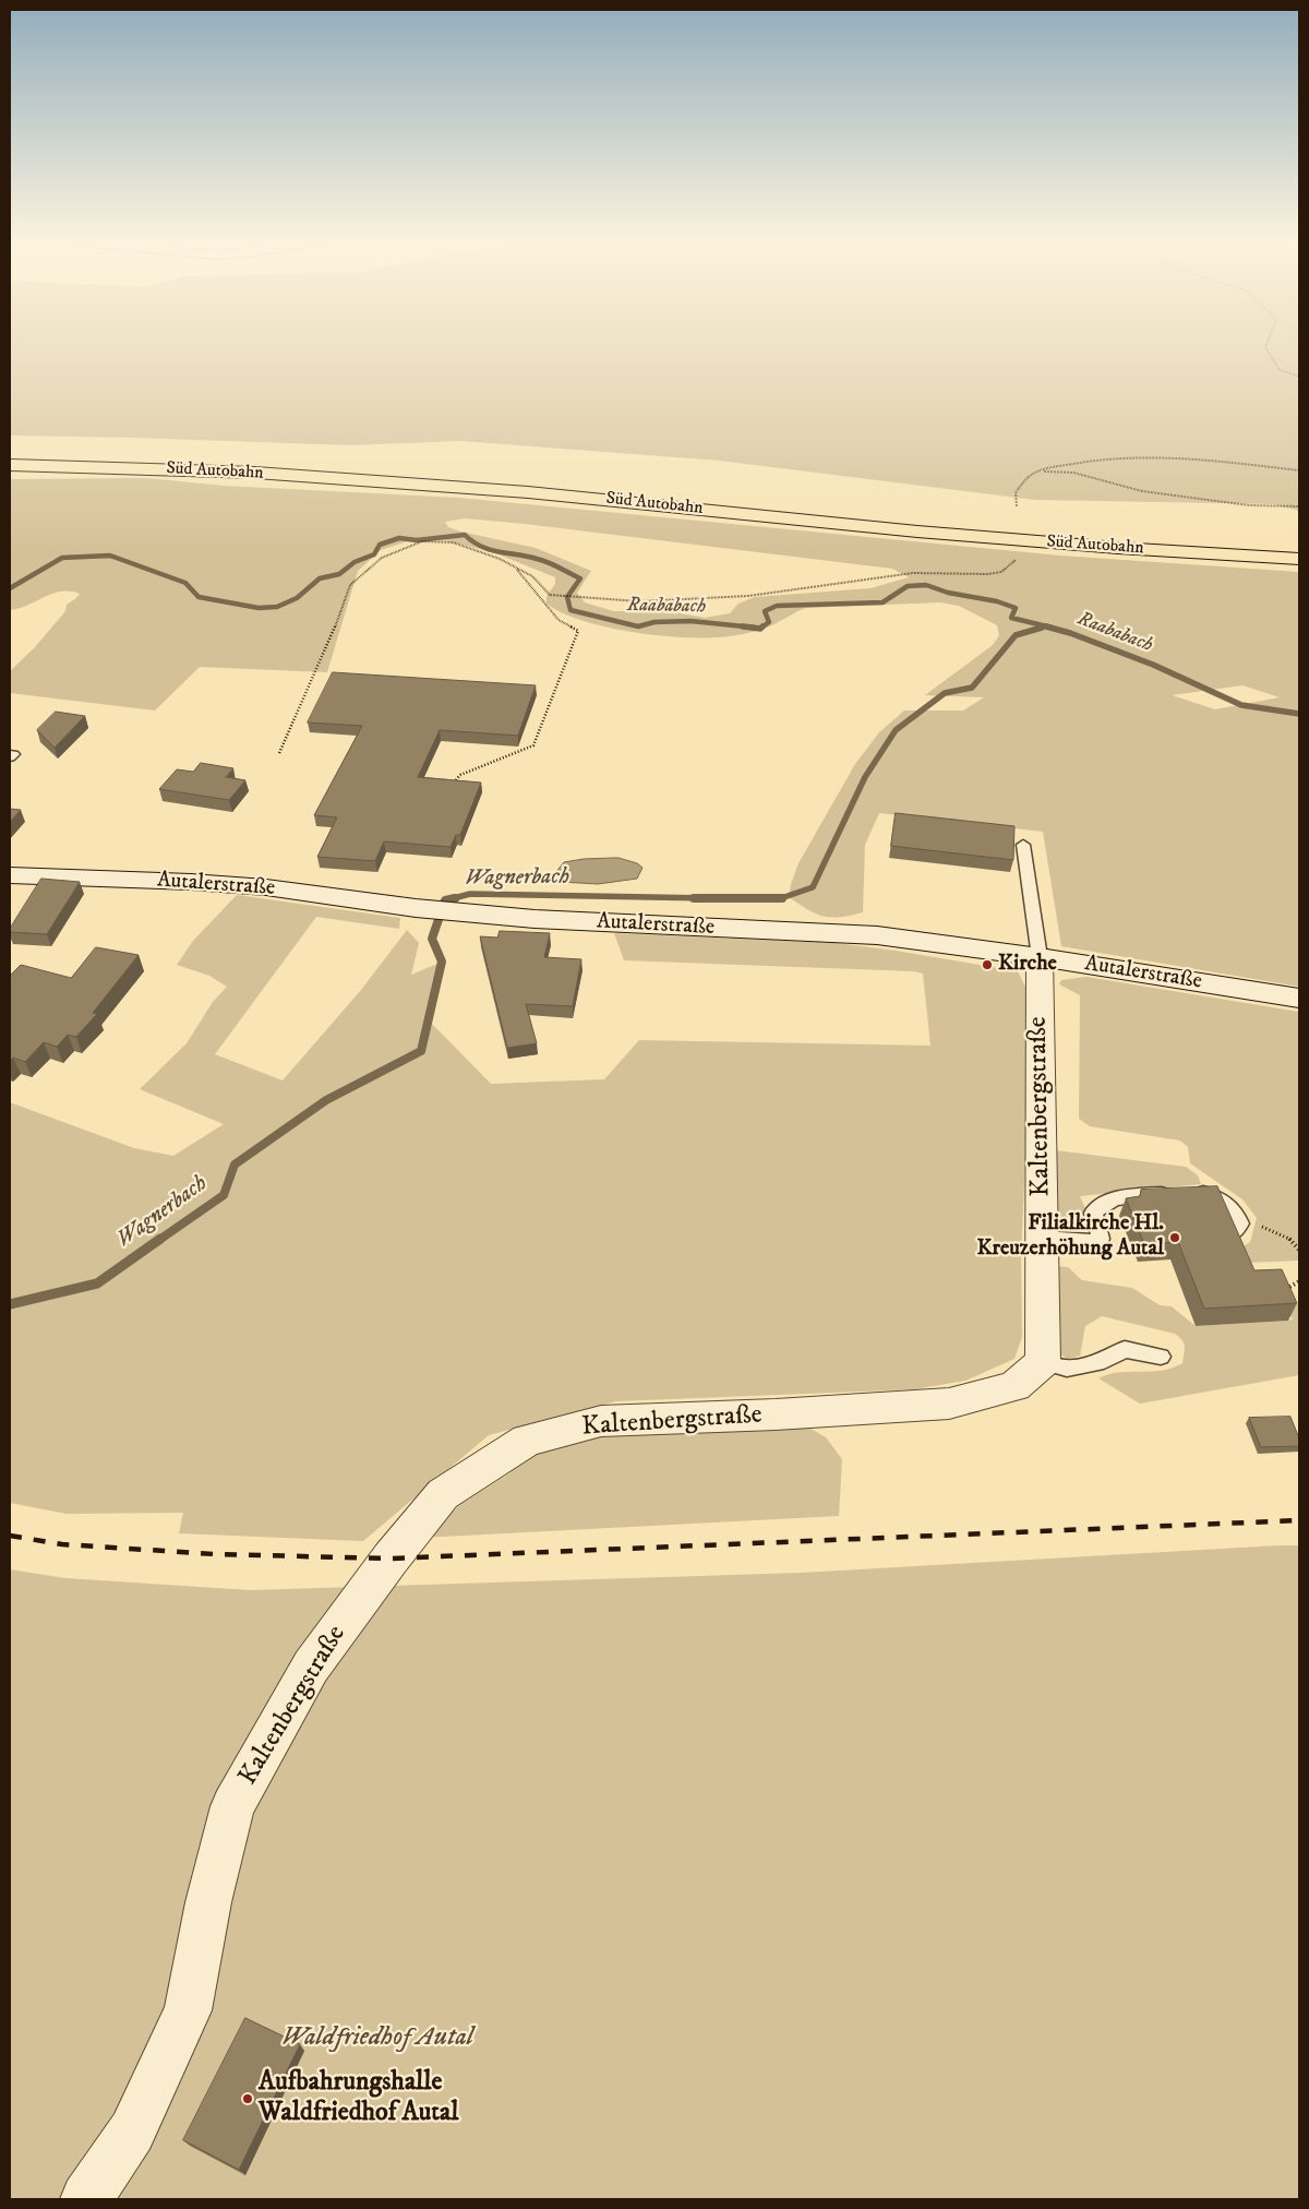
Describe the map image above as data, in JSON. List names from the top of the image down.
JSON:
{
  "streets": {
    "highway": ["Süd Autobahn"],
    "street": ["Autalerstraße", "Kaltenbergstraße"]
  },
  "crossings": [
    ["Autalerstraße", "Kaltenbergstraße"]
  ],
  "water": ["Raababach", "Wagnerbach"],
  "parks": ["Waldfriedhof Autal"],
  "places": ["Kirche", "Filialkirche Hl. Kreuzerhöhung Autal", "Aufbahrungshalle Waldfriedhof Autal"]
}
